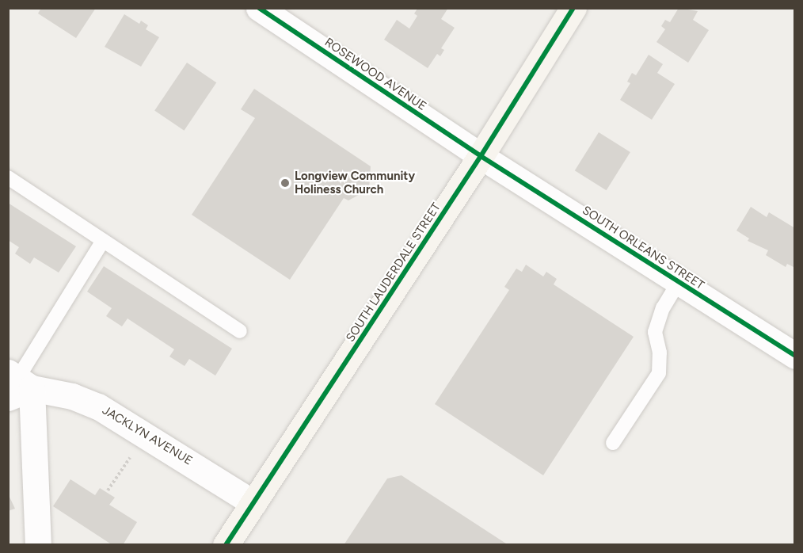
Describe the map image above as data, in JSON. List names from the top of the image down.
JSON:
{
  "streets": {
    "street": [
      "ROSEWOOD AVENUE",
      "SOUTH ORLEANS STREET",
      "SOUTH LAUDERDALE STREET",
      "JACKLYN AVENUE"
    ]
  },
  "crossings": [
    ["ROSEWOOD AVENUE", "SOUTH ORLEANS STREET"],
    ["ROSEWOOD AVENUE", "SOUTH LAUDERDALE STREET"],
    ["SOUTH ORLEANS STREET", "SOUTH LAUDERDALE STREET"],
    ["SOUTH LAUDERDALE STREET", "JACKLYN AVENUE"]
  ],
  "places": ["Longview Community Holiness Church"]
}
